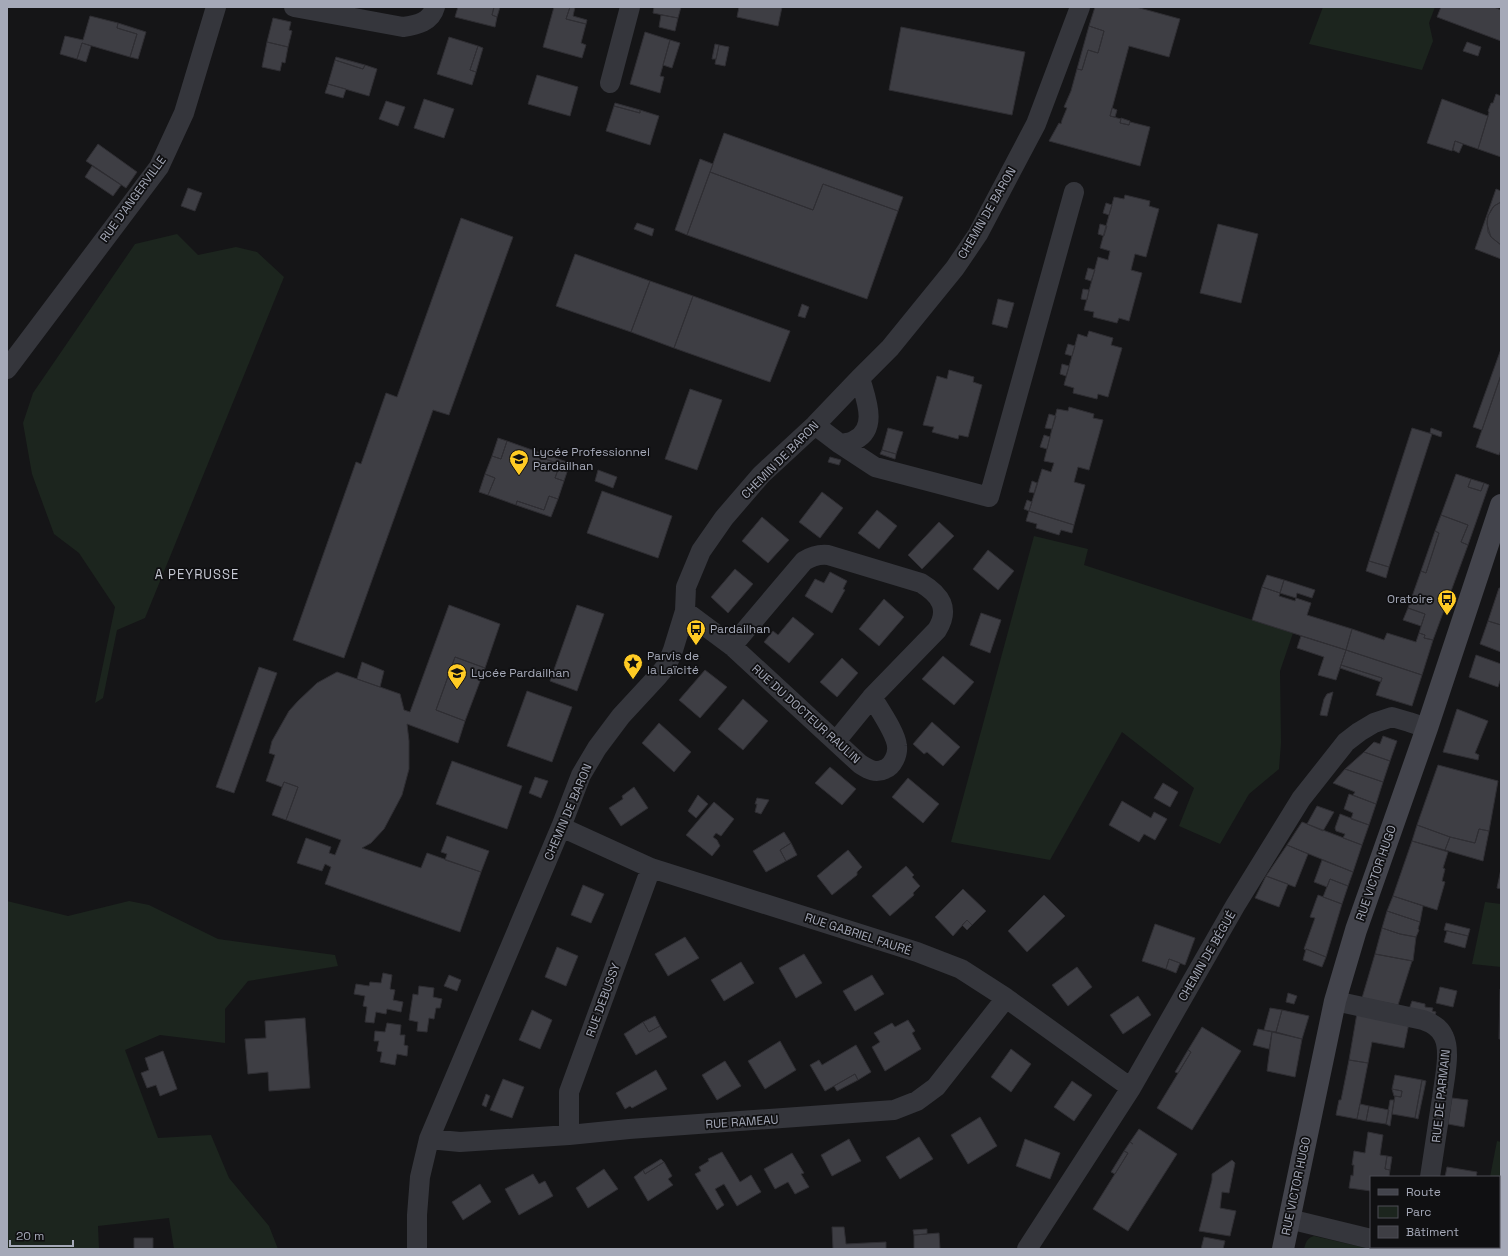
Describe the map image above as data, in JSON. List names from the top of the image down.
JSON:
{
  "streets": {
    "main road": ["RUE VICTOR HUGO"],
    "street": [
      "RUE D'ANGERVILLE",
      "CHEMIN DE BARON",
      "RUE DU DOCTEUR RAULIN",
      "RUE GABRIEL FAURÉ",
      "CHEMIN DE BÉGUÉ",
      "RUE DEBUSSY",
      "RUE DE PARMAIN",
      "RUE RAMEAU"
    ]
  },
  "crossings": [
    ["CHEMIN DE BARON", "RUE DU DOCTEUR RAULIN"],
    ["CHEMIN DE BARON", "RUE GABRIEL FAURÉ"],
    ["CHEMIN DE BARON", "RUE RAMEAU"],
    ["RUE VICTOR HUGO", "CHEMIN DE BÉGUÉ"],
    ["RUE VICTOR HUGO", "RUE DE PARMAIN"],
    ["RUE GABRIEL FAURÉ", "CHEMIN DE BÉGUÉ"],
    ["RUE GABRIEL FAURÉ", "RUE DEBUSSY"],
    ["RUE GABRIEL FAURÉ", "RUE RAMEAU"],
    ["RUE DEBUSSY", "RUE RAMEAU"]
  ],
  "districts": ["A PEYRUSSE"],
  "places": {
    "school or university": ["Lycée Professionnel Pardailhan", "Lycée Pardailhan"],
    "bus stop": ["Oratoire", "Pardailhan"],
    "place": ["Parvis de la Laïcité"]
  },
  "legend": ["Route", "Parc", "Bâtiment"],
  "scale_bar": "20 m"
}
